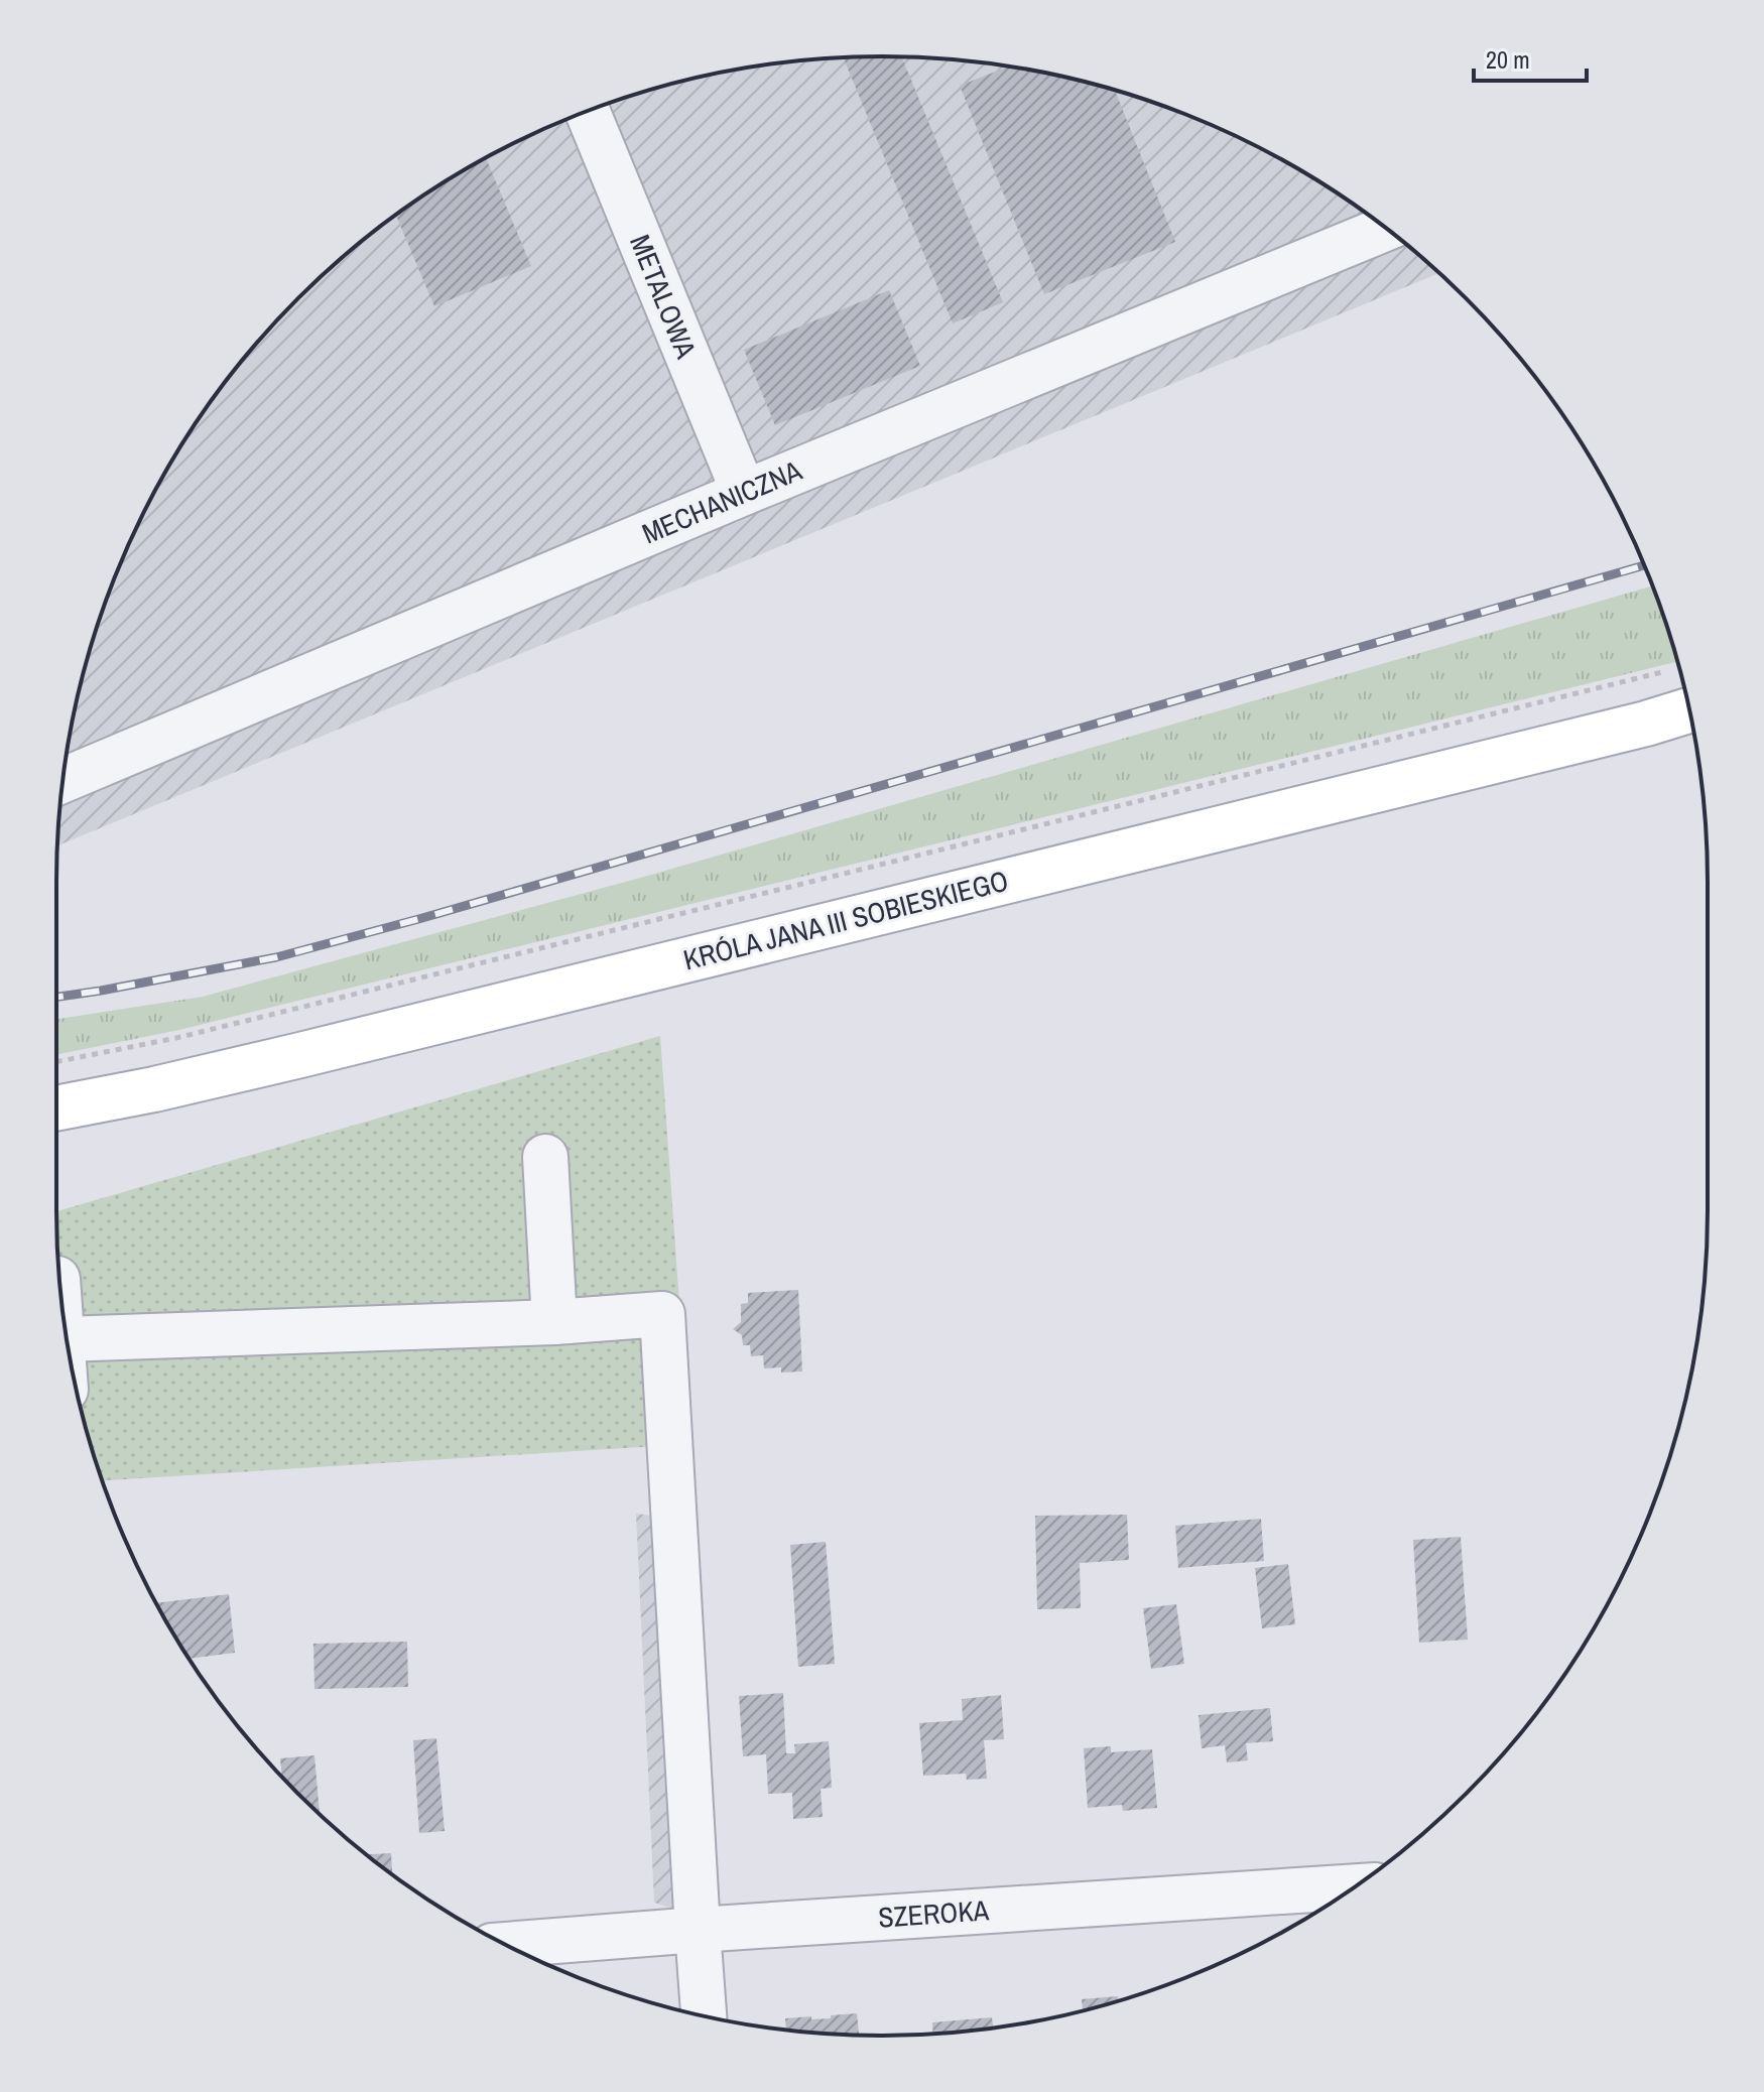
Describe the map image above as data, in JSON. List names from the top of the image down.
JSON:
{
  "streets": {
    "main road": ["KRÓLA JANA III SOBIESKIEGO"],
    "street": ["METALOWA", "MECHANICZNA", "SZEROKA"]
  },
  "crossings": [
    ["METALOWA", "MECHANICZNA"]
  ],
  "scale_bar": "20 m"
}
